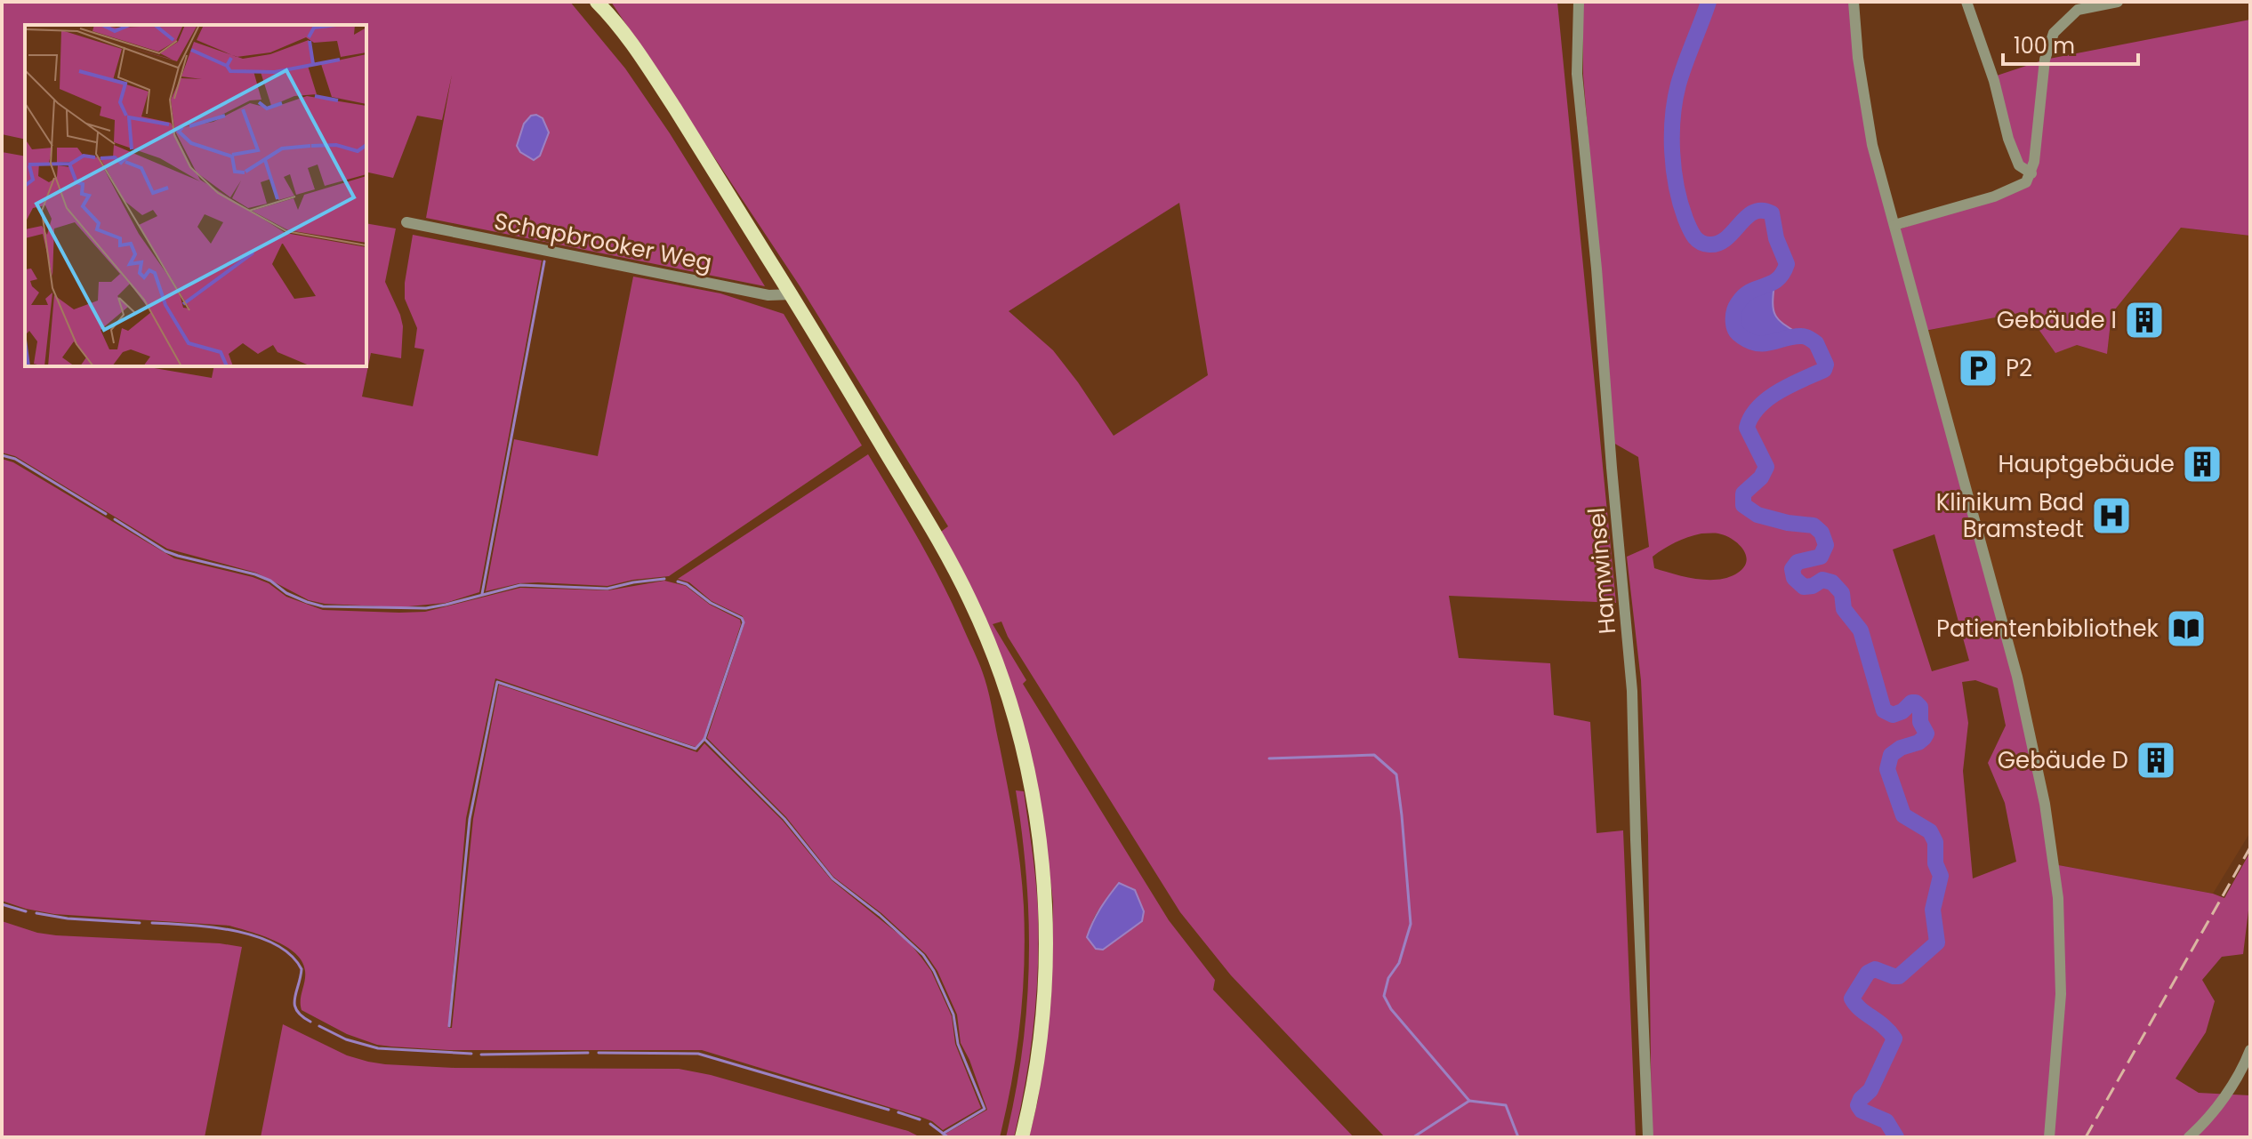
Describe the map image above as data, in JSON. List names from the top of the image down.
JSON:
{
  "streets": {
    "street": ["Schapbrooker Weg", "Hamwinsel"]
  },
  "places": {
    "building": ["Gebäude I", "Hauptgebäude", "Gebäude D"],
    "parking": ["P2"],
    "hospital": ["Klinikum Bad Bramstedt"],
    "library": ["Patientenbibliothek"]
  },
  "scale_bar": "100 m"
}
